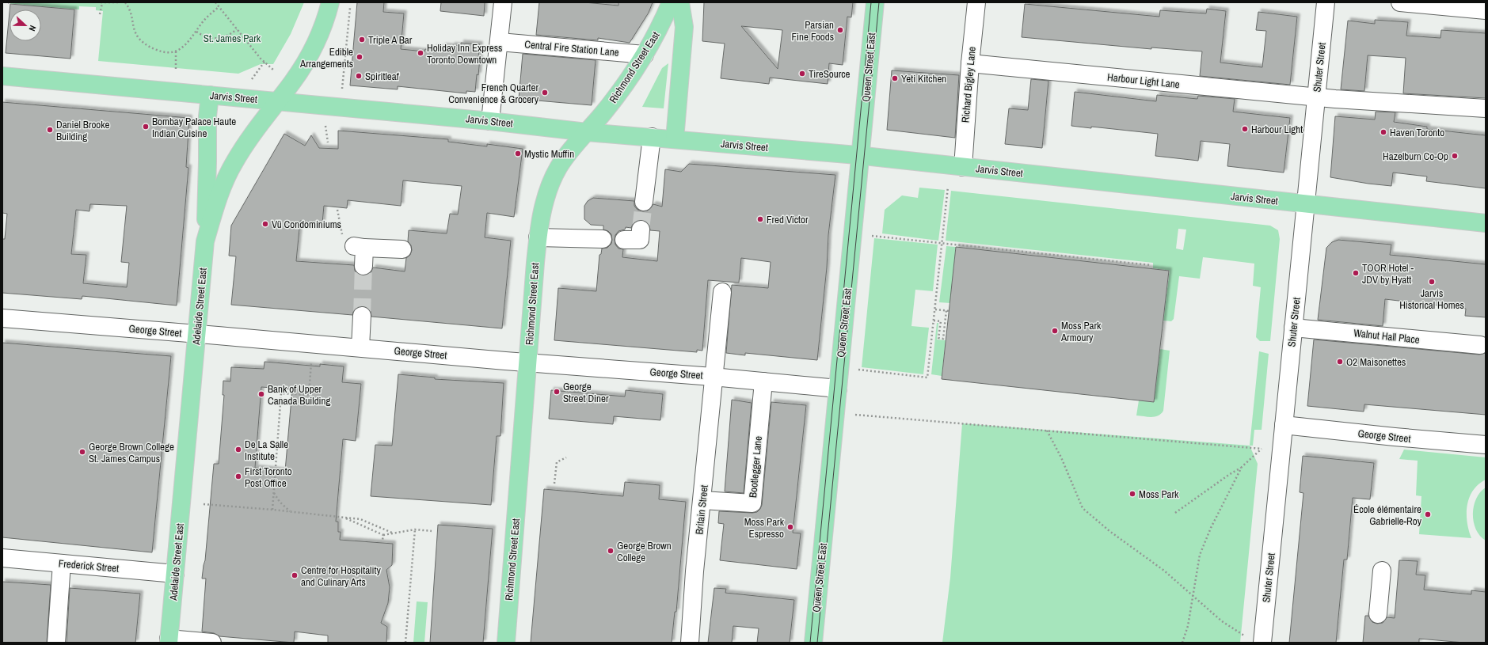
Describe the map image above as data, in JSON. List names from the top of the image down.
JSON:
{
  "streets": {
    "main road": [
      "Richmond Street East",
      "Queen Street East",
      "Jarvis Street",
      "Adelaide Street East"
    ],
    "street": [
      "Central Fire Station Lane",
      "Shuter Street",
      "Harbour Light Lane",
      "Richard Bigley Lane",
      "George Street",
      "Walnut Hall Place",
      "Bootlegger Lane",
      "Britain Street",
      "Frederick Street"
    ]
  },
  "crossings": [
    ["Central Fire Station Lane", "Richmond Street East"],
    ["Richmond Street East", "Jarvis Street"],
    ["Richmond Street East", "George Street"],
    ["Queen Street East", "Jarvis Street"],
    ["Queen Street East", "George Street"],
    ["Shuter Street", "Harbour Light Lane"],
    ["Shuter Street", "Jarvis Street"],
    ["Shuter Street", "George Street"],
    ["Shuter Street", "Walnut Hall Place"],
    ["Harbour Light Lane", "Richard Bigley Lane"],
    ["Richard Bigley Lane", "Jarvis Street"],
    ["Jarvis Street", "Adelaide Street East"],
    ["Adelaide Street East", "George Street"],
    ["Adelaide Street East", "Frederick Street"],
    ["George Street", "Bootlegger Lane"],
    ["George Street", "Britain Street"],
    ["Bootlegger Lane", "Britain Street"]
  ],
  "parks": ["St. James Park"],
  "places": [
    "Parsian Fine Foods",
    "Triple A Bar",
    "Holiday Inn Express Toronto Downtown",
    "Edible Arrangements",
    "TireSource",
    "Spiritleaf",
    "Yeti Kitchen",
    "French Quarter Convenience & Grocery",
    "Bombay Palace Haute Indian Cuisine",
    "Harbour Light",
    "Daniel Brooke Building",
    "Haven Toronto",
    "Mystic Muffin",
    "Hazelburn Co-Op",
    "Fred Victor",
    "Vü Condominiums",
    "TOOR Hotel - JDV by Hyatt",
    "Jarvis Historical Homes",
    "Moss Park Armoury",
    "O2 Maisonettes",
    "George Street Diner",
    "Bank of Upper Canada Building",
    "De La Salle Institute",
    "George Brown College St. James Campus",
    "First Toronto Post Office",
    "Moss Park",
    "École élémentaire Gabrielle-Roy",
    "Moss Park Espresso",
    "George Brown College",
    "Centre for Hospitality and Culinary Arts"
  ],
  "north": "right"
}
